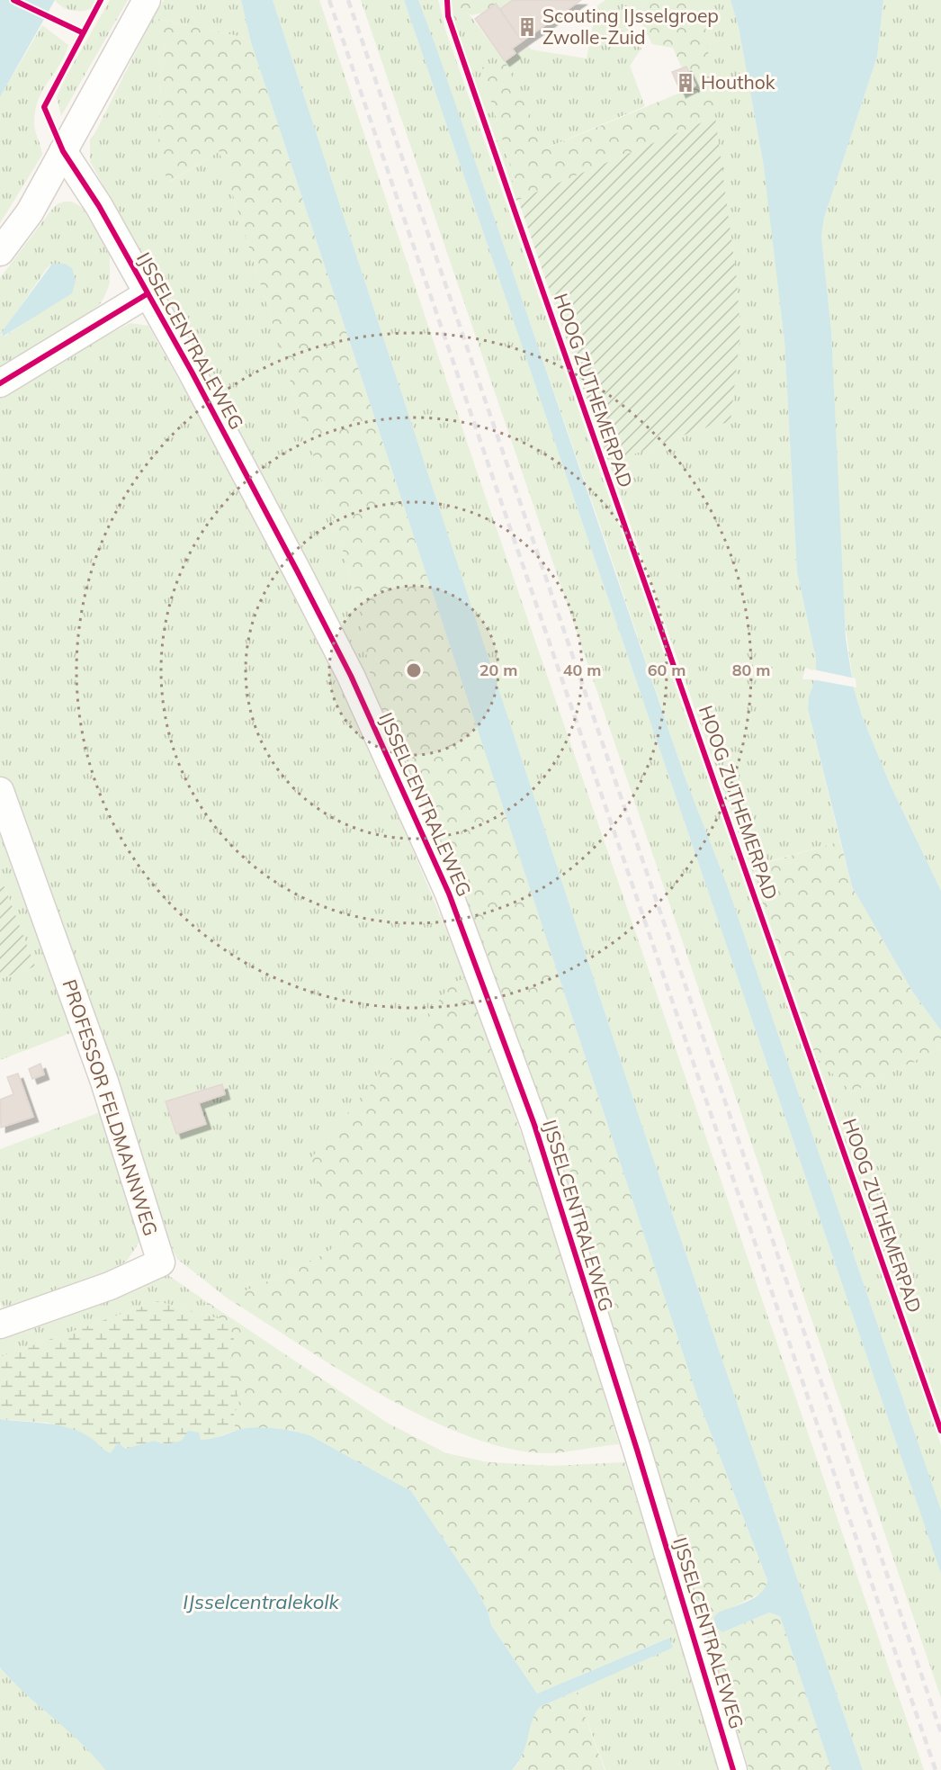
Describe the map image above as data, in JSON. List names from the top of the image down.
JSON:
{
  "streets": {
    "street": ["IJSSELCENTRALEWEG", "PROFESSOR FELDMANNWEG"],
    "cycle path": ["HOOG ZUTHEMERPAD"]
  },
  "water": ["IJsselcentralekolk"],
  "places": {
    "building": ["Scouting IJsselgroep Zwolle-Zuid", "Houthok"]
  },
  "rings": [
    "20 m",
    "40 m",
    "60 m",
    "80 m"
  ]
}
